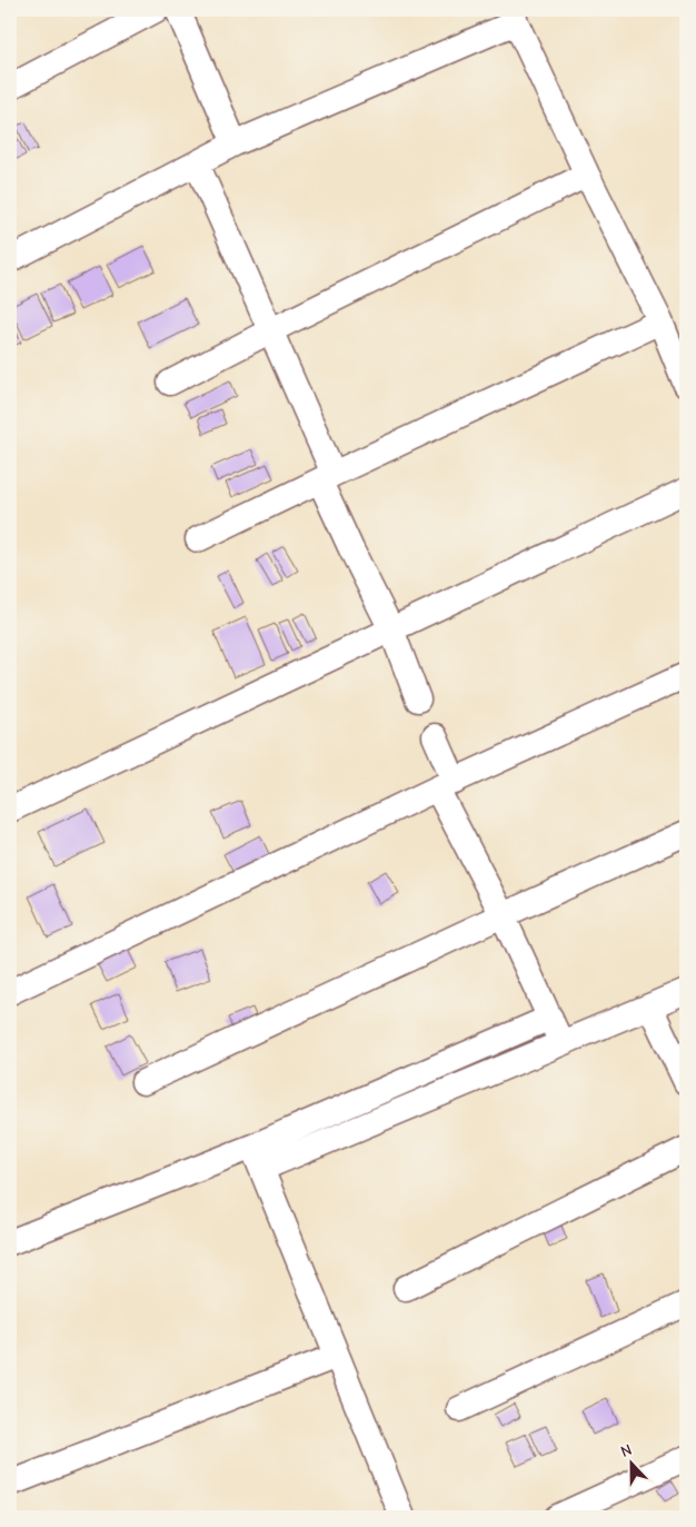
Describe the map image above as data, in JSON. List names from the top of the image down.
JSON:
{
  "north": "top"
}
